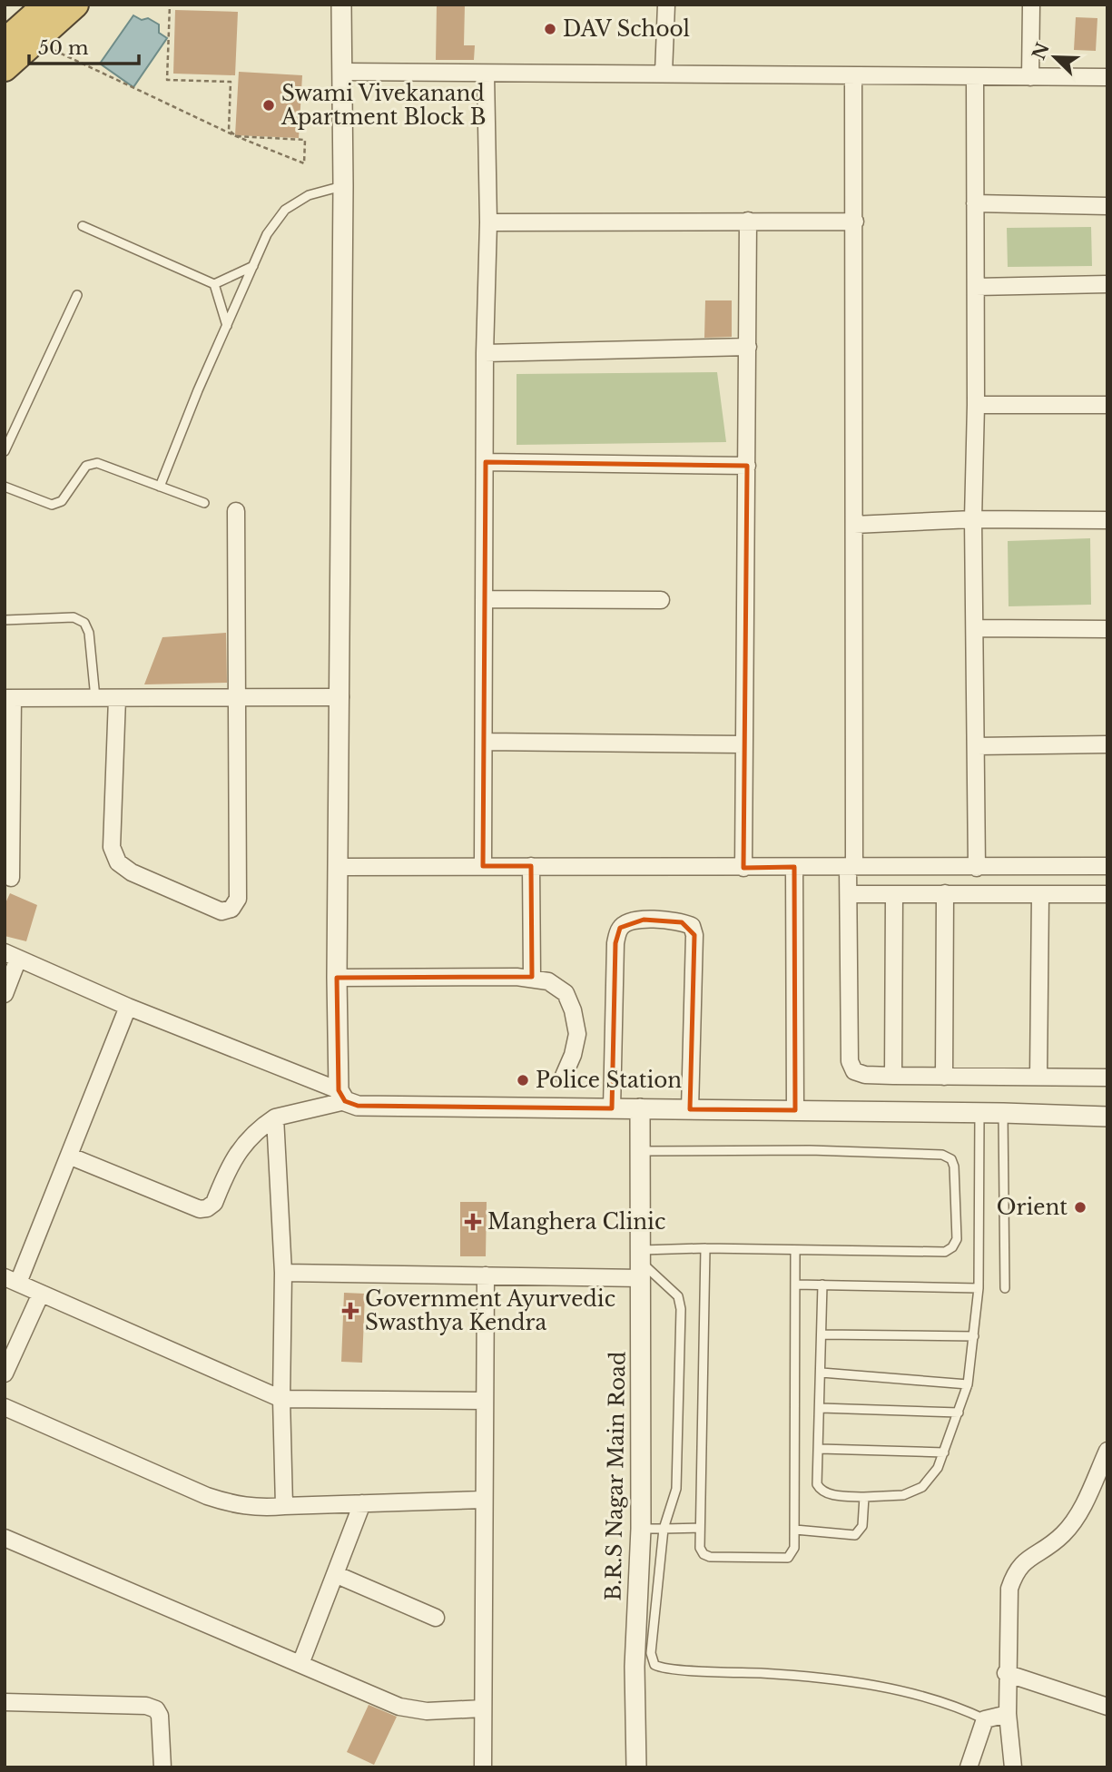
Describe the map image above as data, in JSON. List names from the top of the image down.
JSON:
{
  "streets": {
    "street": ["B.R.S Nagar Main Road"]
  },
  "places": {
    "other": [
      "DAV School",
      "Swami Vivekanand Apartment Block B",
      "Police Station",
      "Orient"
    ],
    "health": ["Manghera Clinic", "Government Ayurvedic Swasthya Kendra"]
  },
  "scale_bar": "50 m",
  "north": "top left"
}
